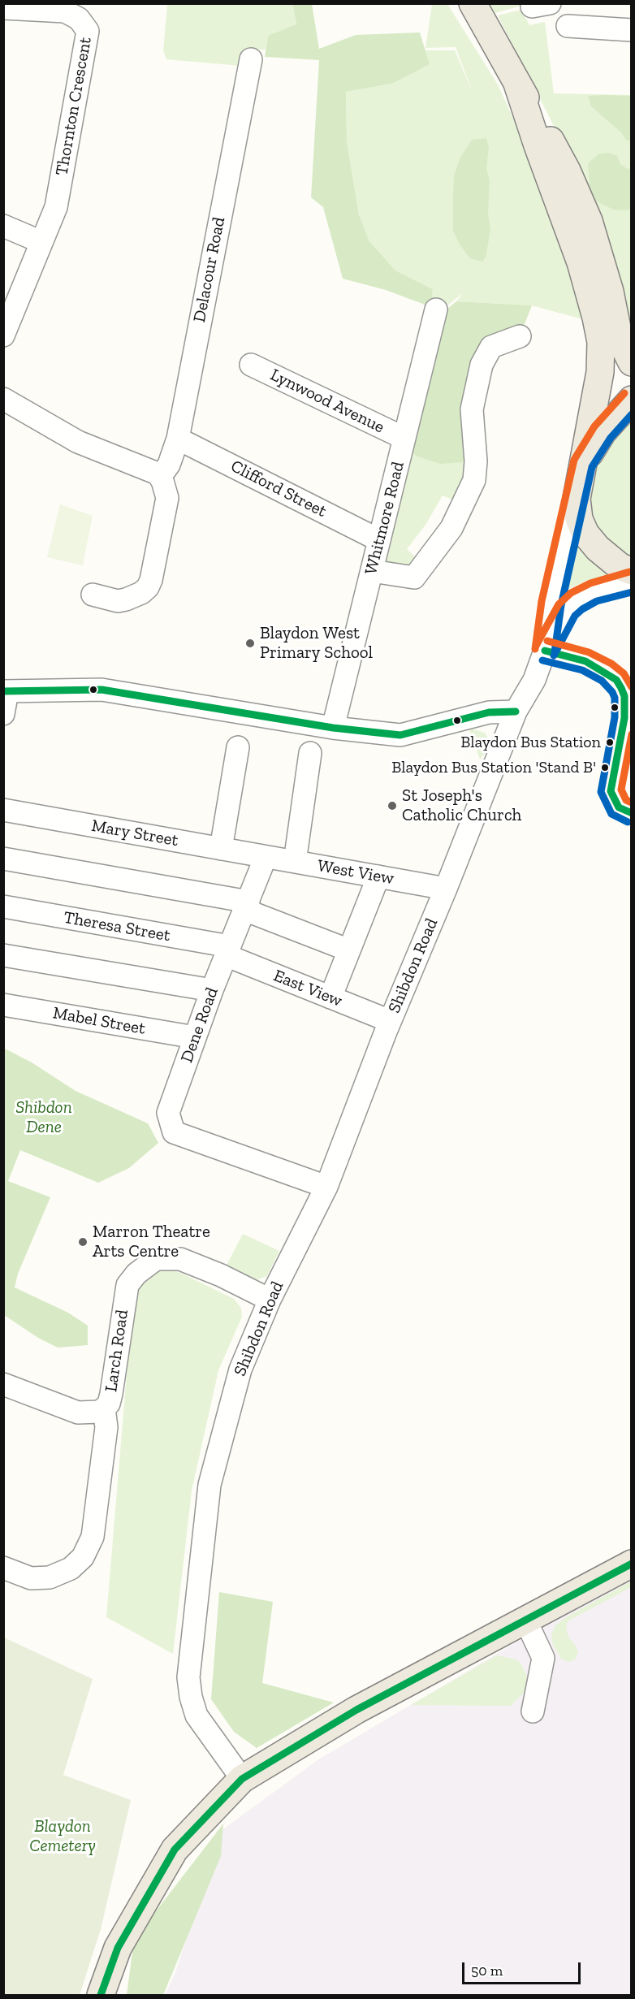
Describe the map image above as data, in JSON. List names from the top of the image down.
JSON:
{
  "streets": {
    "street": [
      "Thornton Crescent",
      "Delacour Road",
      "Lynwood Avenue",
      "Clifford Street",
      "Whitmore Road",
      "Mary Street",
      "West View",
      "Theresa Street",
      "Shibdon Road",
      "East View",
      "Mabel Street",
      "Dene Road",
      "Larch Road"
    ]
  },
  "crossings": [
    ["Delacour Road", "Clifford Street"],
    ["Lynwood Avenue", "Whitmore Road"],
    ["Clifford Street", "Whitmore Road"],
    ["Mary Street", "West View"],
    ["Mary Street", "Dene Road"],
    ["West View", "Shibdon Road"],
    ["West View", "Dene Road"],
    ["Theresa Street", "East View"],
    ["Theresa Street", "Dene Road"],
    ["Shibdon Road", "East View"],
    ["Shibdon Road", "Dene Road"],
    ["Shibdon Road", "Larch Road"],
    ["East View", "Dene Road"],
    ["Mabel Street", "Dene Road"]
  ],
  "parks": ["Shibdon Dene", "Blaydon Cemetery"],
  "places": [
    "Blaydon West Primary School",
    "Blaydon Bus Station",
    "Blaydon Bus Station 'Stand B'",
    "St Joseph's Catholic Church",
    "Marron Theatre Arts Centre"
  ],
  "scale_bar": "50 m"
}
